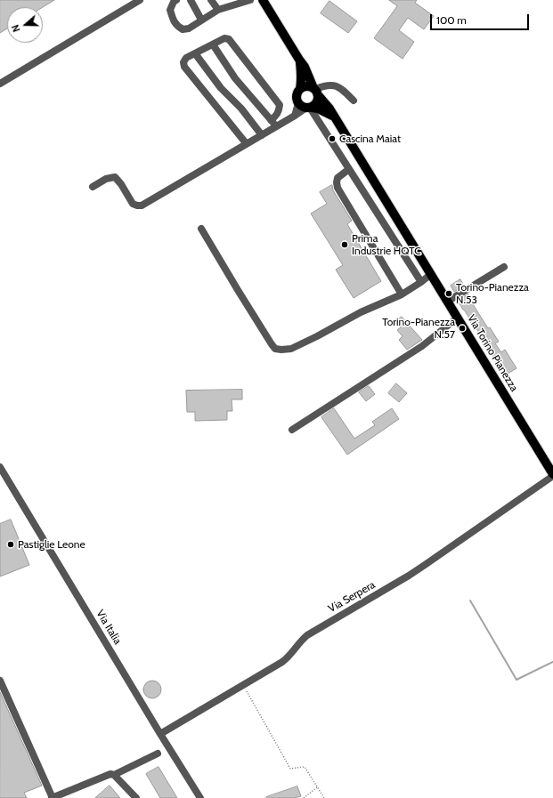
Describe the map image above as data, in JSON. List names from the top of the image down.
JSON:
{
  "streets": {
    "main road": ["Via Torino Pianezza"],
    "street": ["Via Serpera", "Via Italia"]
  },
  "crossings": [
    ["Via Torino Pianezza", "Via Serpera"],
    ["Via Serpera", "Via Italia"]
  ],
  "places": [
    "Cascina Maiat",
    "Prima Industrie HQTC",
    "Torino-Pianezza N.53",
    "Torino-Pianezza N.57",
    "Pastiglie Leone"
  ],
  "scale_bar": "100 m",
  "north": "left"
}
